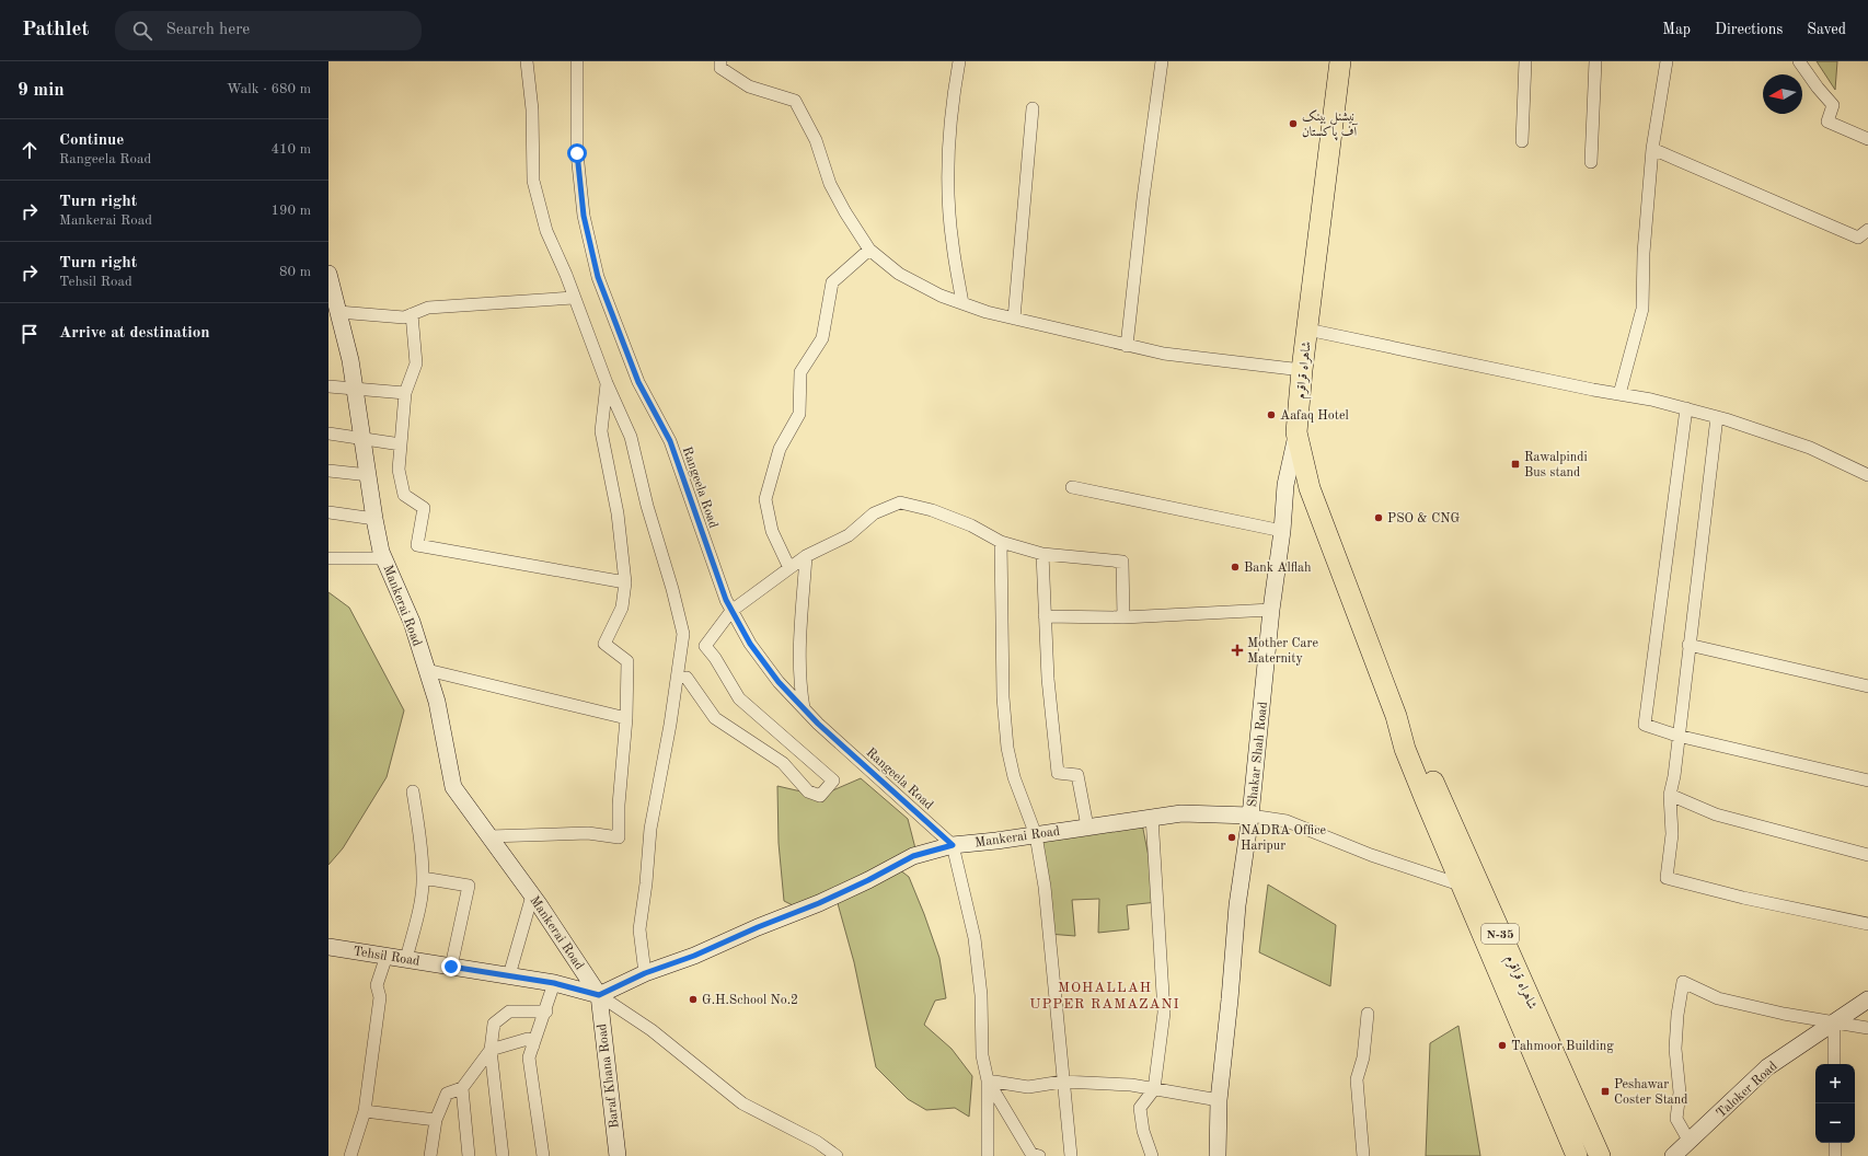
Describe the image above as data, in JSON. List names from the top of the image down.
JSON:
{
  "streets": {
    "highway": ["شاہراہ قراقرم", "N-35"],
    "street": [
      "Rangeela Road",
      "Mankerai Road",
      "Shakar Shah Road",
      "Tehsil Road",
      "Baraf Khana Road",
      "Taloker Road"
    ]
  },
  "crossings": [
    ["شاہراہ قراقرم", "Shakar Shah Road"],
    ["Rangeela Road", "Mankerai Road"],
    ["Mankerai Road", "Shakar Shah Road"],
    ["Mankerai Road", "Tehsil Road"],
    ["Mankerai Road", "Baraf Khana Road"],
    ["Tehsil Road", "Baraf Khana Road"]
  ],
  "districts": ["MOHALLAH UPPER RAMAZANI"],
  "places": {
    "other": [
      "نیشنل بینک آف پاکستان",
      "Aafaq Hotel",
      "PSO & CNG",
      "Bank Alflah",
      "NADRA Office Haripur",
      "G.H.School No.2",
      "Tahmoor Building"
    ],
    "transit": ["Rawalpindi Bus stand", "Peshawar Coster Stand"],
    "health": ["Mother Care Maternity"]
  },
  "north": "left",
  "page": {
    "header": "Pathlet",
    "search": "Search here",
    "nav": ["Map", "Directions", "Saved"],
    "heading": ["9 min", "Walk · 680 m"],
    "list": [
      ["Continue", "Rangeela Road", "410 m"],
      ["Turn right", "Mankerai Road", "190 m"],
      ["Turn right", "Tehsil Road", "80 m"],
      "Arrive at destination"
    ],
    "map_buttons": ["+", "−"]
  }
}
